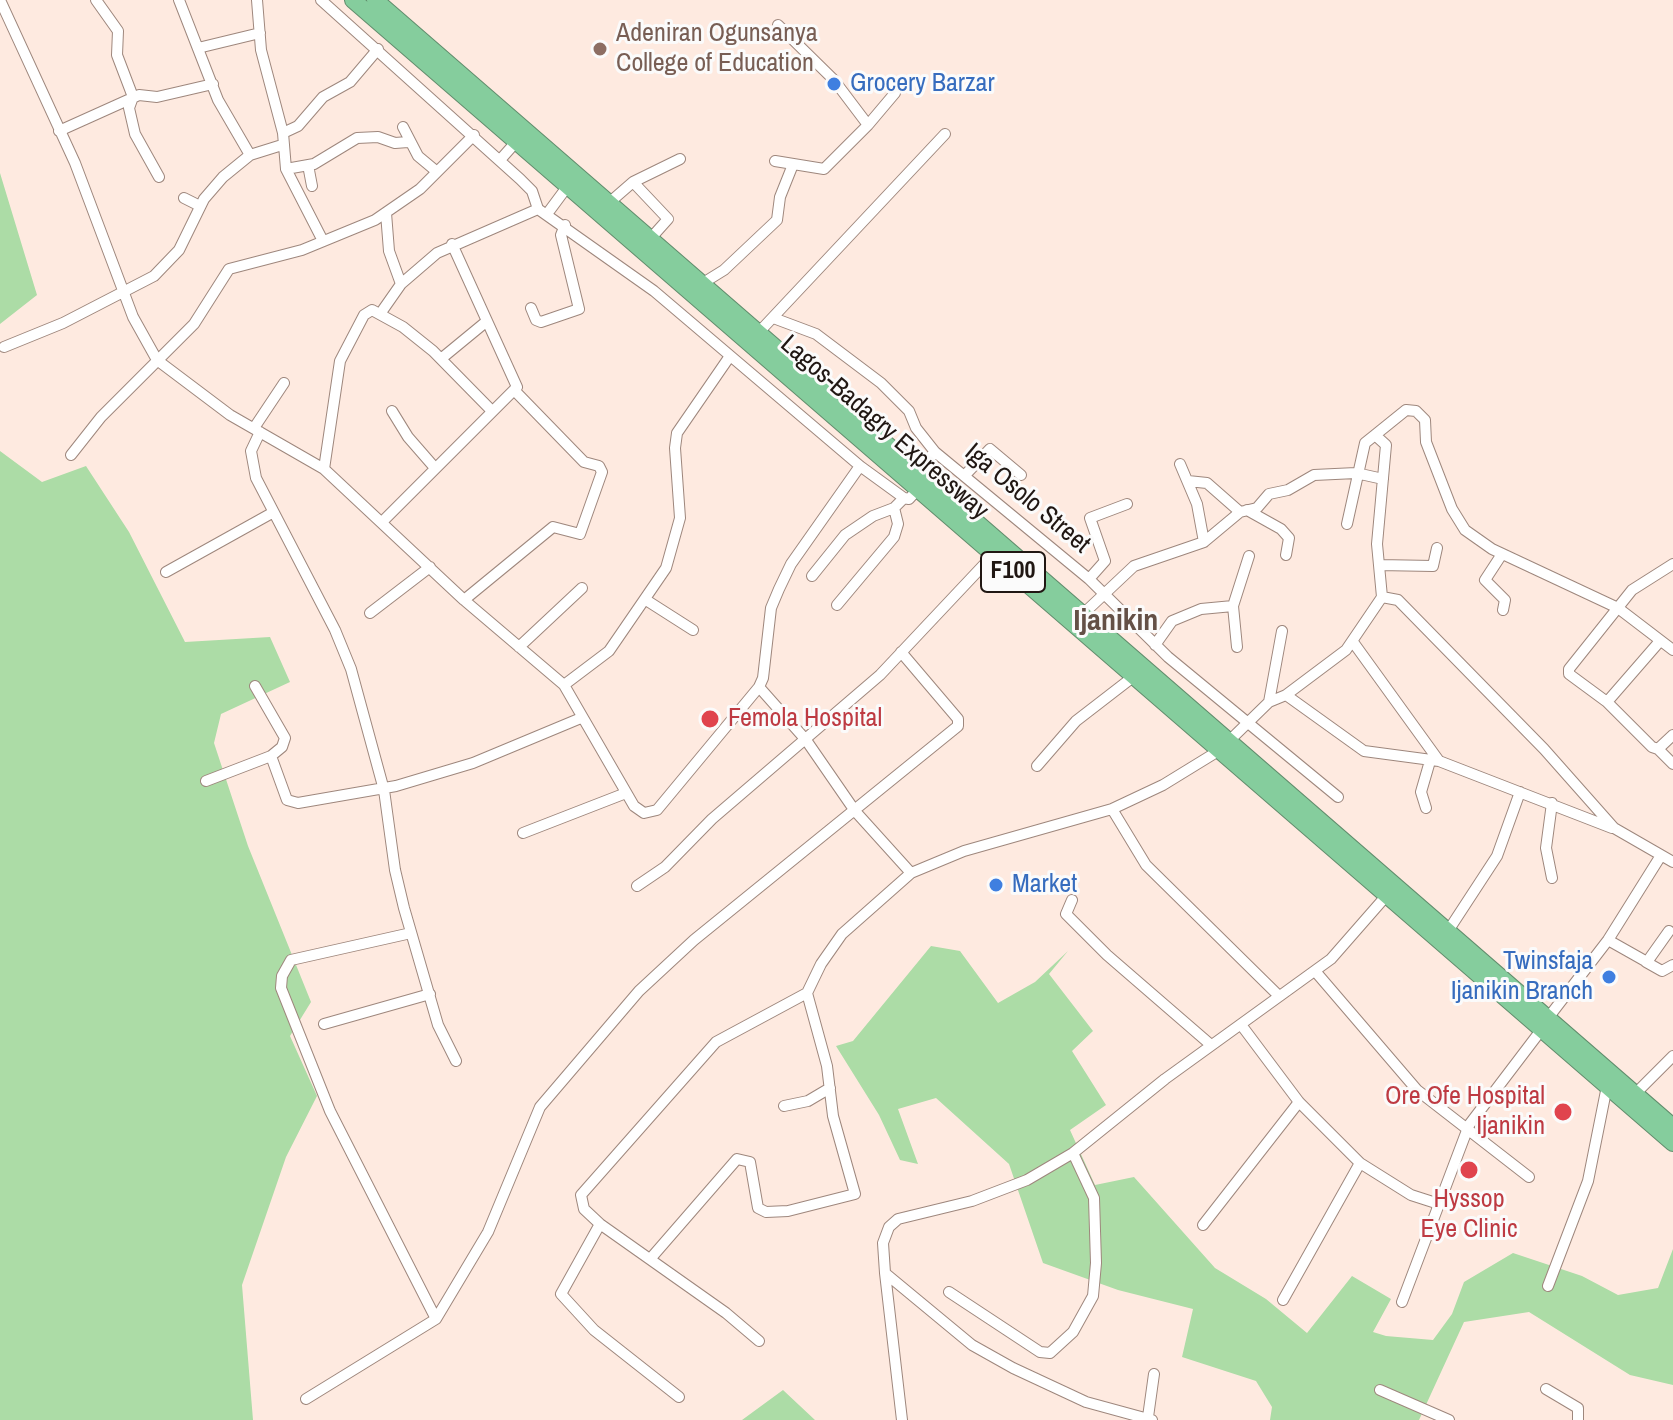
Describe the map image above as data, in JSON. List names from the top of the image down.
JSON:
{
  "streets": {
    "highway": ["Lagos-Badagry Expressway", "F100"],
    "street": ["Iga Osolo Street"]
  },
  "districts": ["Ijanikin"],
  "places": [
    "Adeniran Ogunsanya College of Education",
    "Grocery Barzar",
    "Femola Hospital",
    "Market",
    "Twinsfaja Ijanikin Branch",
    "Ore Ofe Hospital Ijanikin",
    "Hyssop Eye Clinic"
  ]
}
